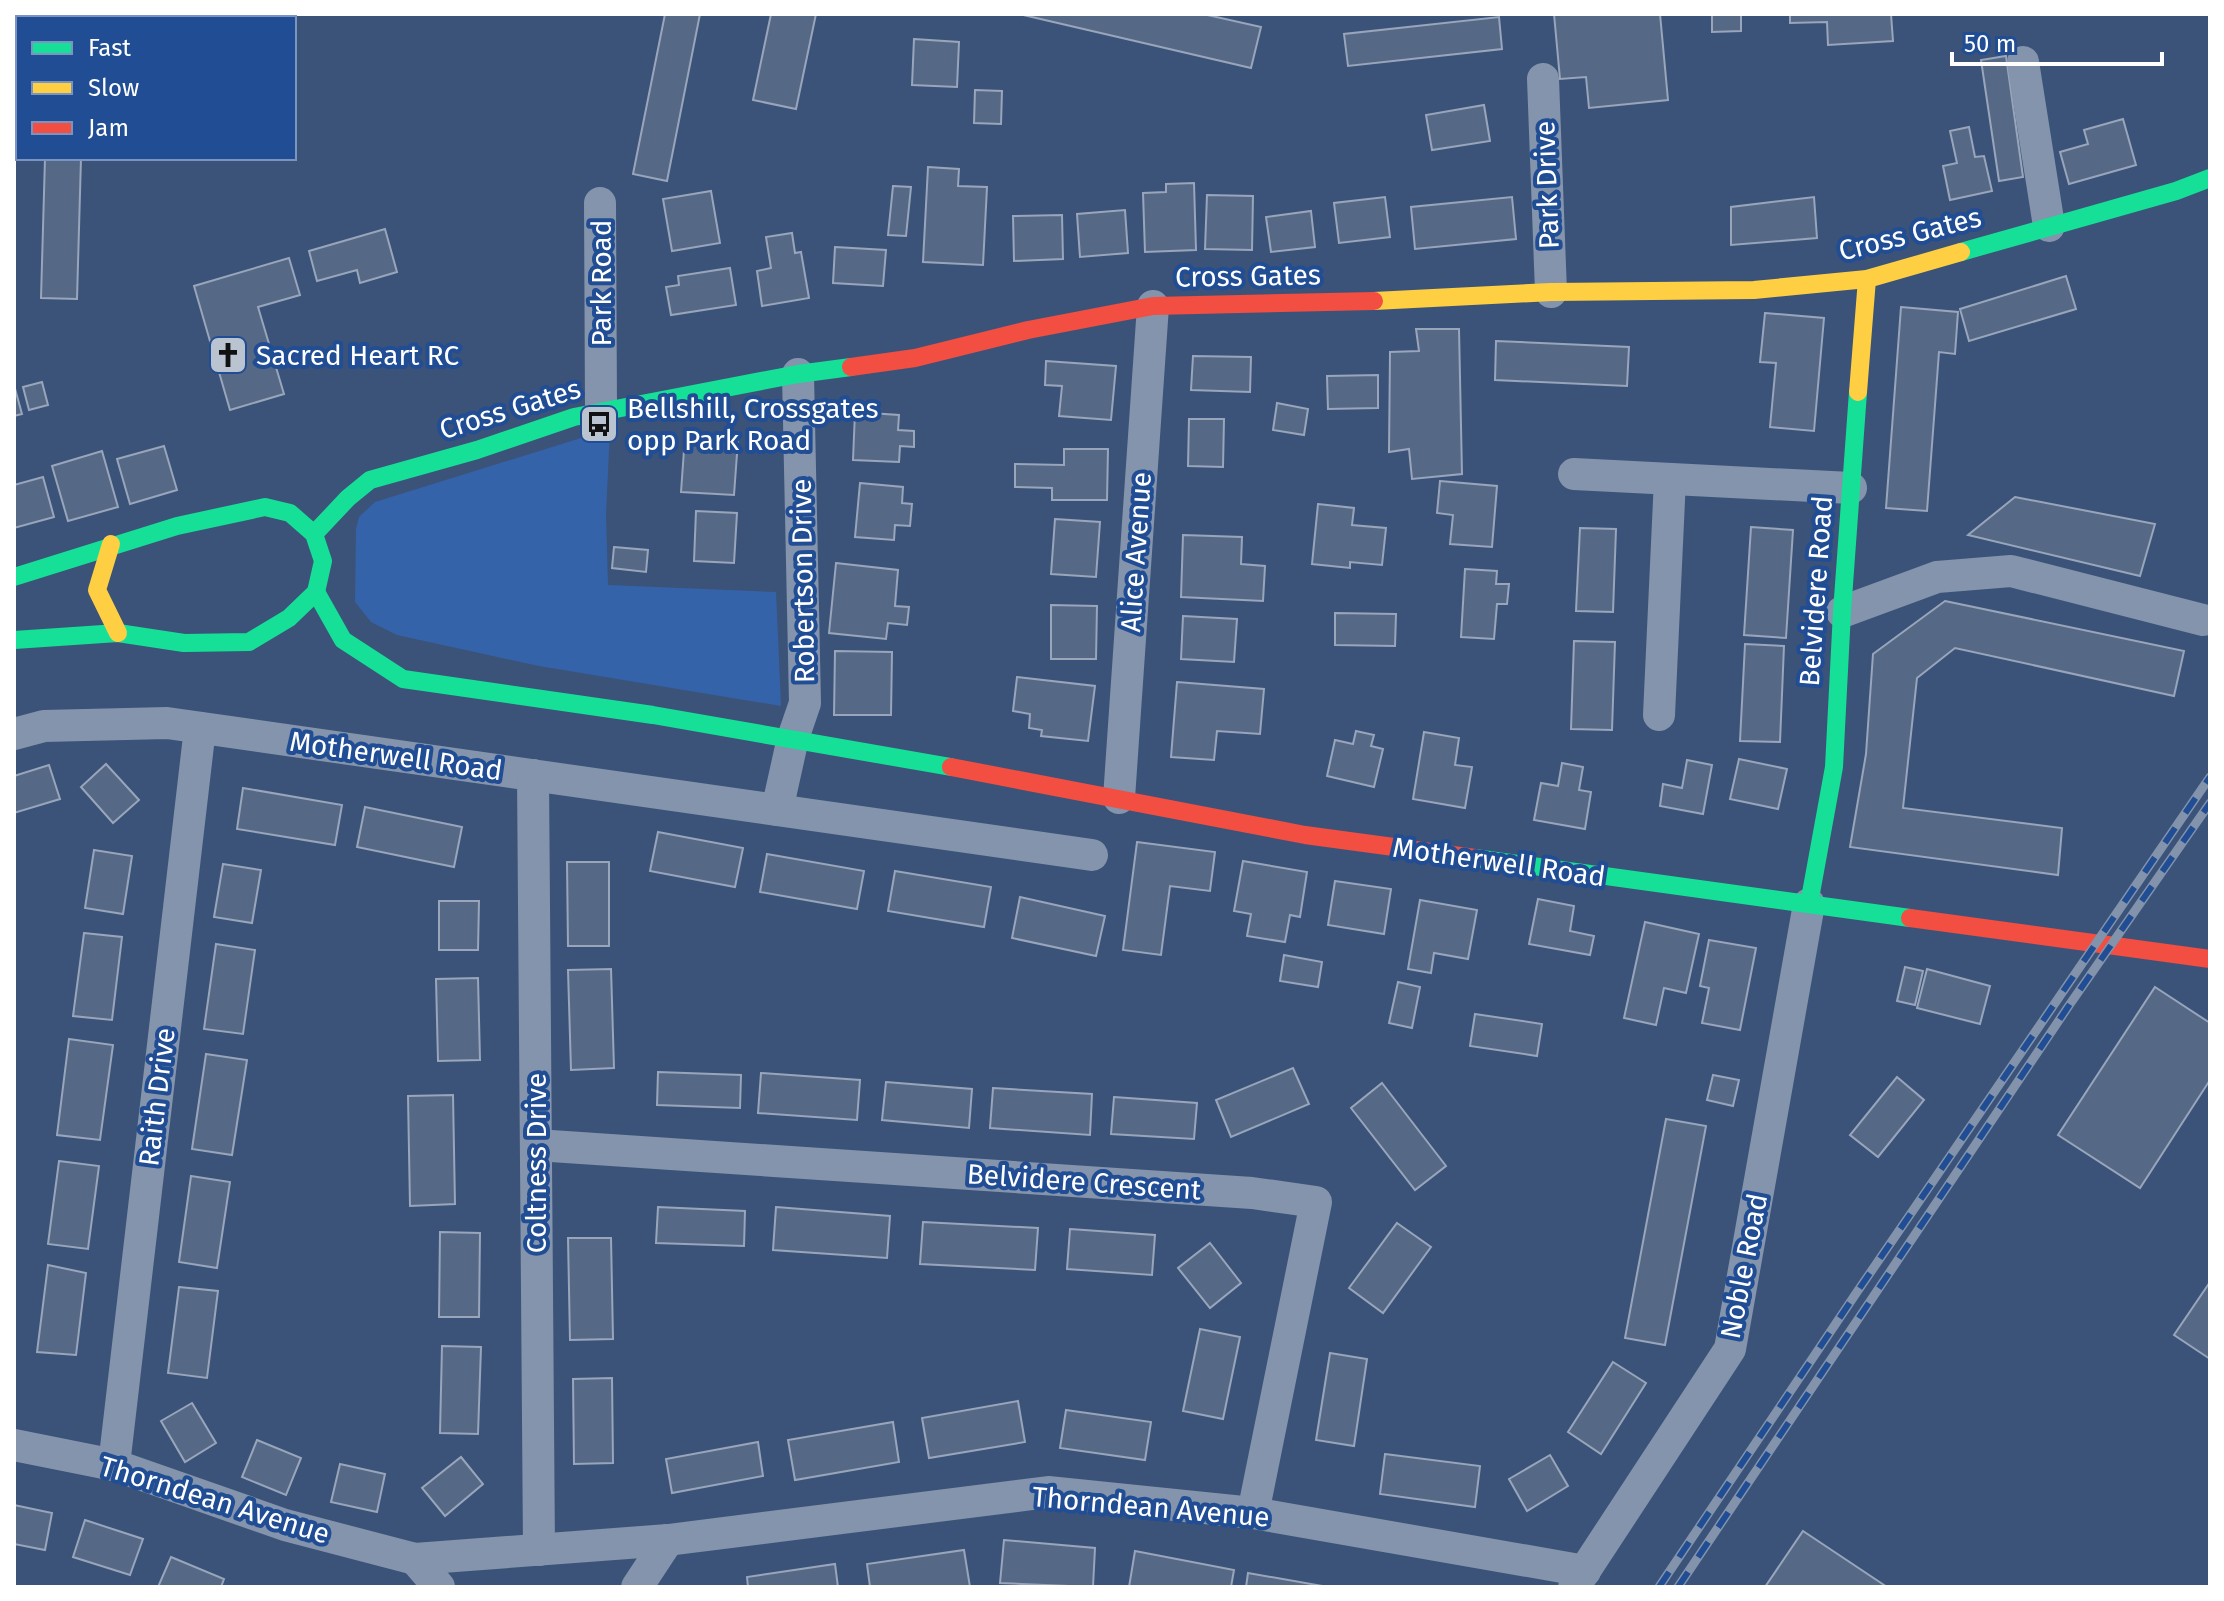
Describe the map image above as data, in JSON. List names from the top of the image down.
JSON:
{
  "streets": {
    "main road": ["Cross Gates", "Belvidere Road", "Motherwell Road"],
    "street": [
      "Park Drive",
      "Park Road",
      "Alice Avenue",
      "Robertson Drive",
      "Raith Drive",
      "Coltness Drive",
      "Belvidere Crescent",
      "Noble Road",
      "Thorndean Avenue"
    ]
  },
  "crossings": [
    ["Park Drive", "Cross Gates"],
    ["Cross Gates", "Park Road"],
    ["Cross Gates", "Alice Avenue"],
    ["Cross Gates", "Robertson Drive"],
    ["Cross Gates", "Belvidere Road"],
    ["Alice Avenue", "Motherwell Road"],
    ["Robertson Drive", "Motherwell Road"],
    ["Belvidere Road", "Motherwell Road"],
    ["Belvidere Road", "Noble Road"],
    ["Motherwell Road", "Raith Drive"],
    ["Motherwell Road", "Coltness Drive"],
    ["Motherwell Road", "Noble Road"],
    ["Raith Drive", "Thorndean Avenue"],
    ["Coltness Drive", "Belvidere Crescent"],
    ["Coltness Drive", "Thorndean Avenue"],
    ["Belvidere Crescent", "Thorndean Avenue"],
    ["Noble Road", "Thorndean Avenue"]
  ],
  "places": {
    "church": ["Sacred Heart RC"],
    "bus stop": ["Bellshill, Crossgates opp Park Road"]
  },
  "legend": ["Fast", "Slow", "Jam"],
  "scale_bar": "50 m"
}
